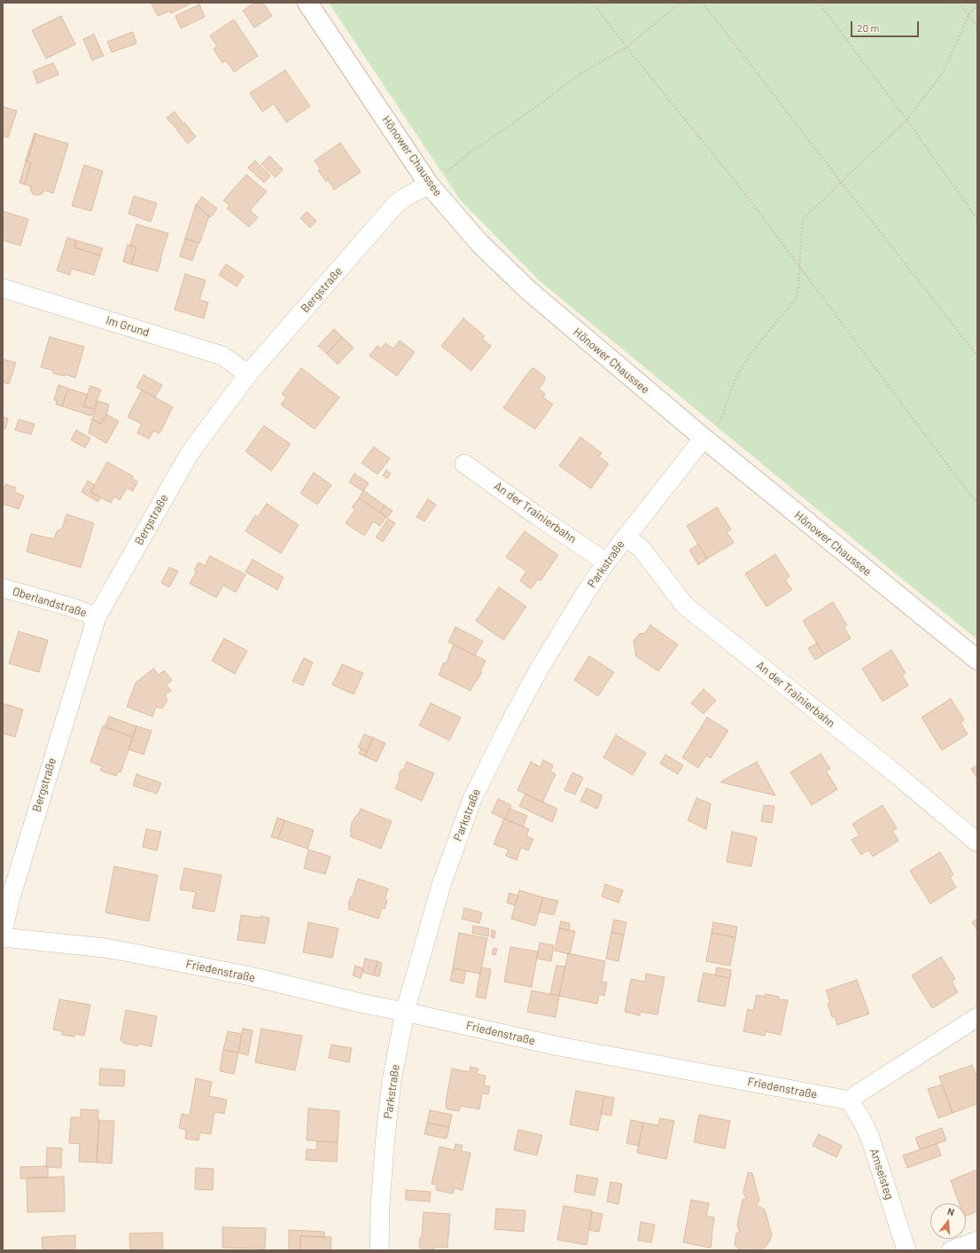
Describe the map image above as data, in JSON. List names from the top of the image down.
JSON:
{
  "streets": {
    "main road": ["Hönower Chaussee"],
    "street": [
      "Bergstraße",
      "Im Grund",
      "An der Trainierbahn",
      "Parkstraße",
      "Oberlandstraße",
      "Friedenstraße",
      "Amselsteg"
    ]
  },
  "crossings": [
    ["Hönower Chaussee", "Bergstraße"],
    ["Hönower Chaussee", "Parkstraße"],
    ["Bergstraße", "Im Grund"],
    ["Bergstraße", "Oberlandstraße"],
    ["An der Trainierbahn", "Parkstraße"],
    ["Parkstraße", "Friedenstraße"],
    ["Friedenstraße", "Amselsteg"]
  ],
  "scale_bar": "20 m",
  "north": "top"
}
